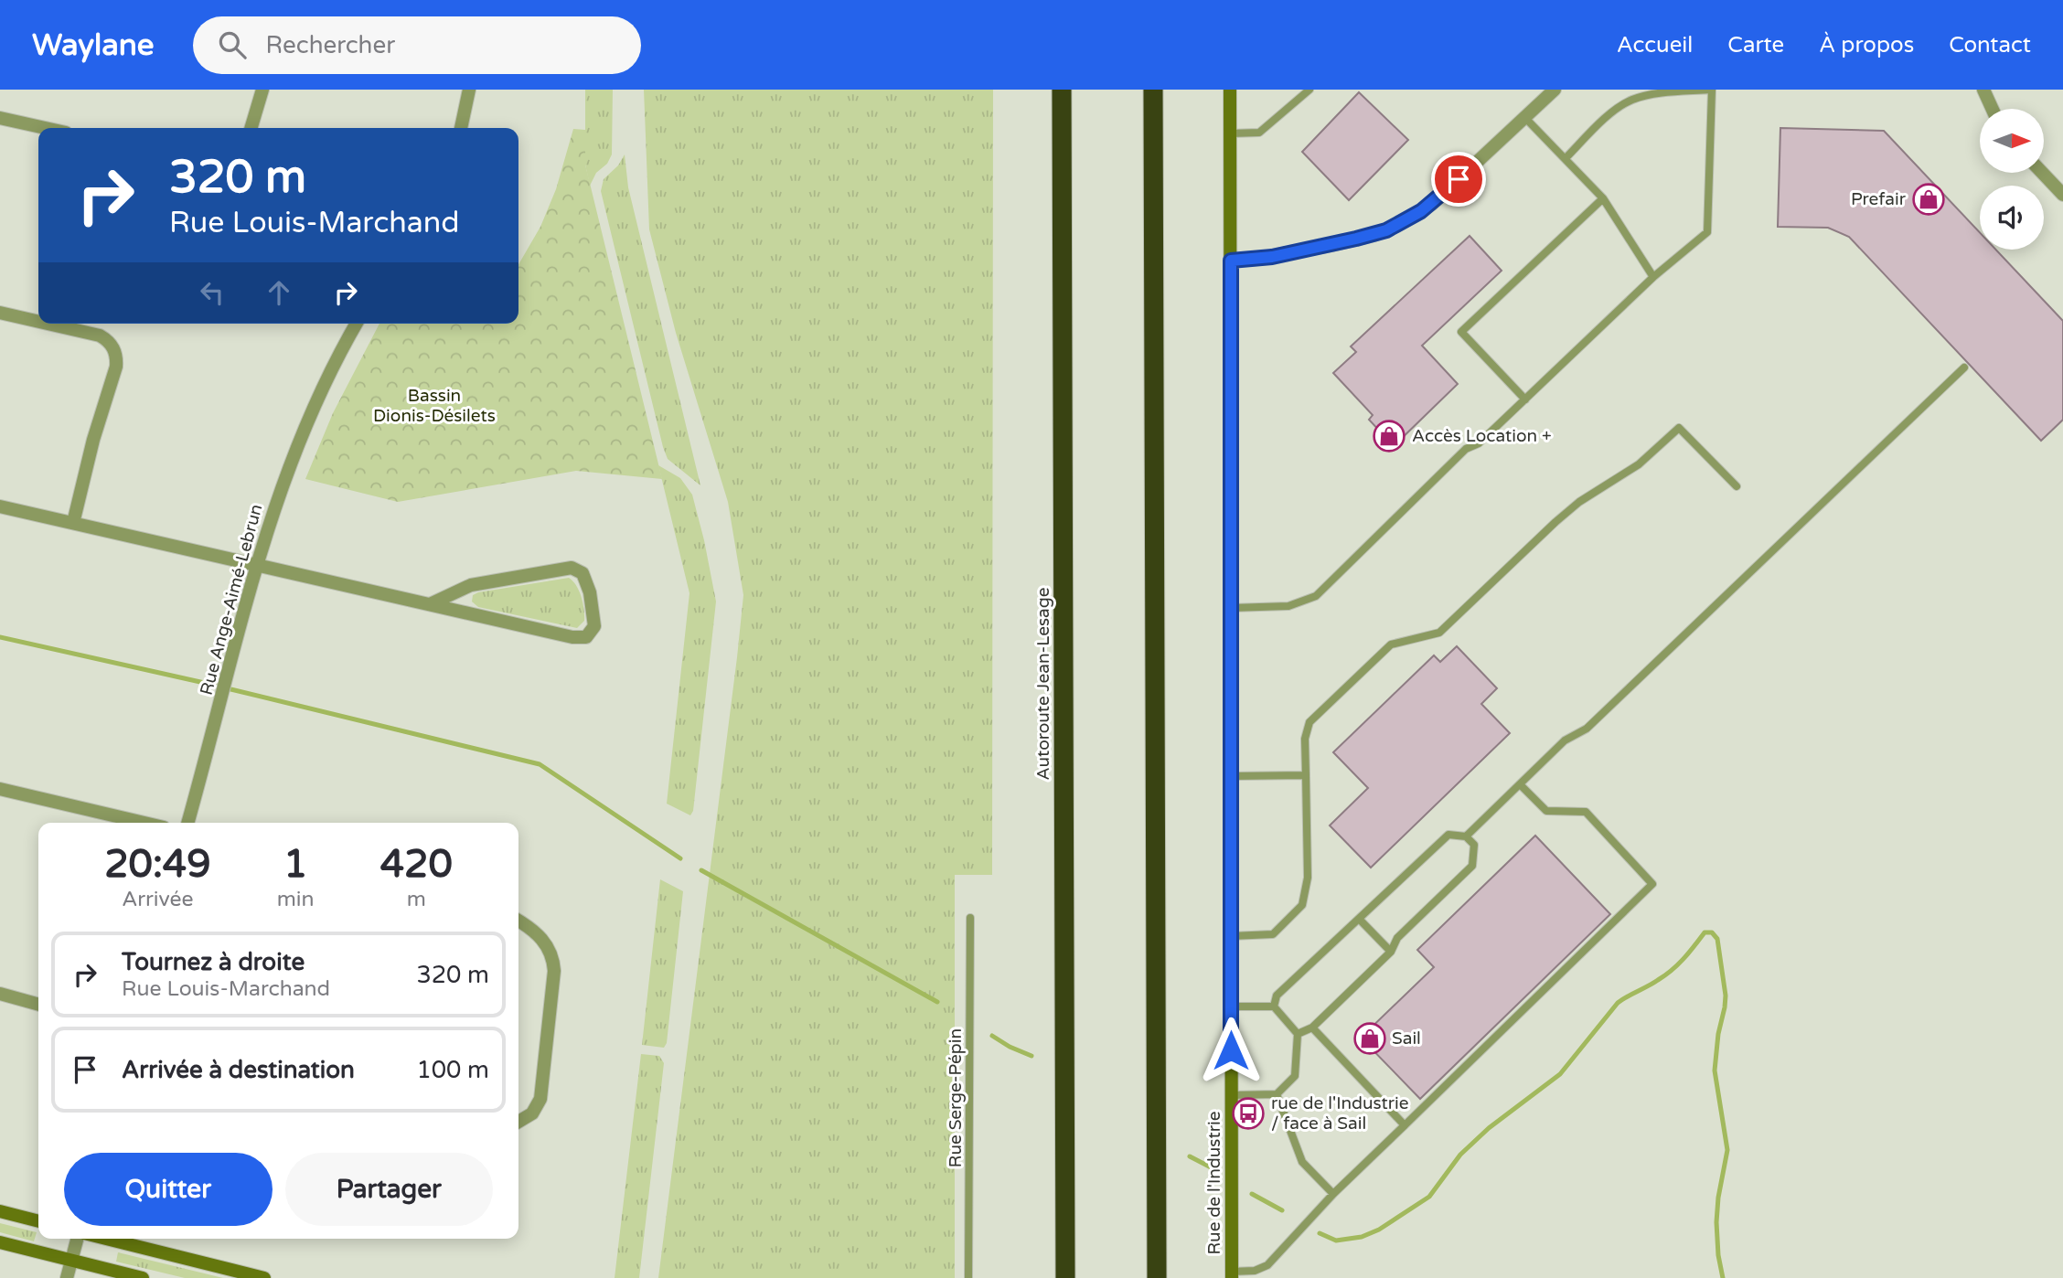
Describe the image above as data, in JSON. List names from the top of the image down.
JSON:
{
  "streets": {
    "highway": ["Autoroute Jean-Lesage"],
    "street": ["Rue Ange-Aimé-Lebrun", "Rue de l'Industrie"],
    "lane": ["Rue Serge-Pépin"]
  },
  "parks": ["Bassin Dionis-Désilets"],
  "places": {
    "shop": ["Prefair", "Accès Location +", "Sail"],
    "bus stop": ["rue de l'Industrie / face à Sail"]
  },
  "north": "right",
  "page": {
    "header": "Waylane",
    "search": "Rechercher",
    "nav": [
      "Accueil",
      "Carte",
      "À propos",
      "Contact"
    ],
    "turn": ["320 m", "Rue Louis-Marchand"],
    "eta": [
      "20:49",
      "Arrivée",
      "1",
      "min",
      "420",
      "m"
    ],
    "list": [
      {
        "name": "Tournez à droite",
        "note": "Rue Louis-Marchand",
        "value": "320 m"
      },
      {
        "name": "Arrivée à destination",
        "value": "100 m"
      }
    ],
    "buttons": ["Quitter", "Partager"]
  }
}
